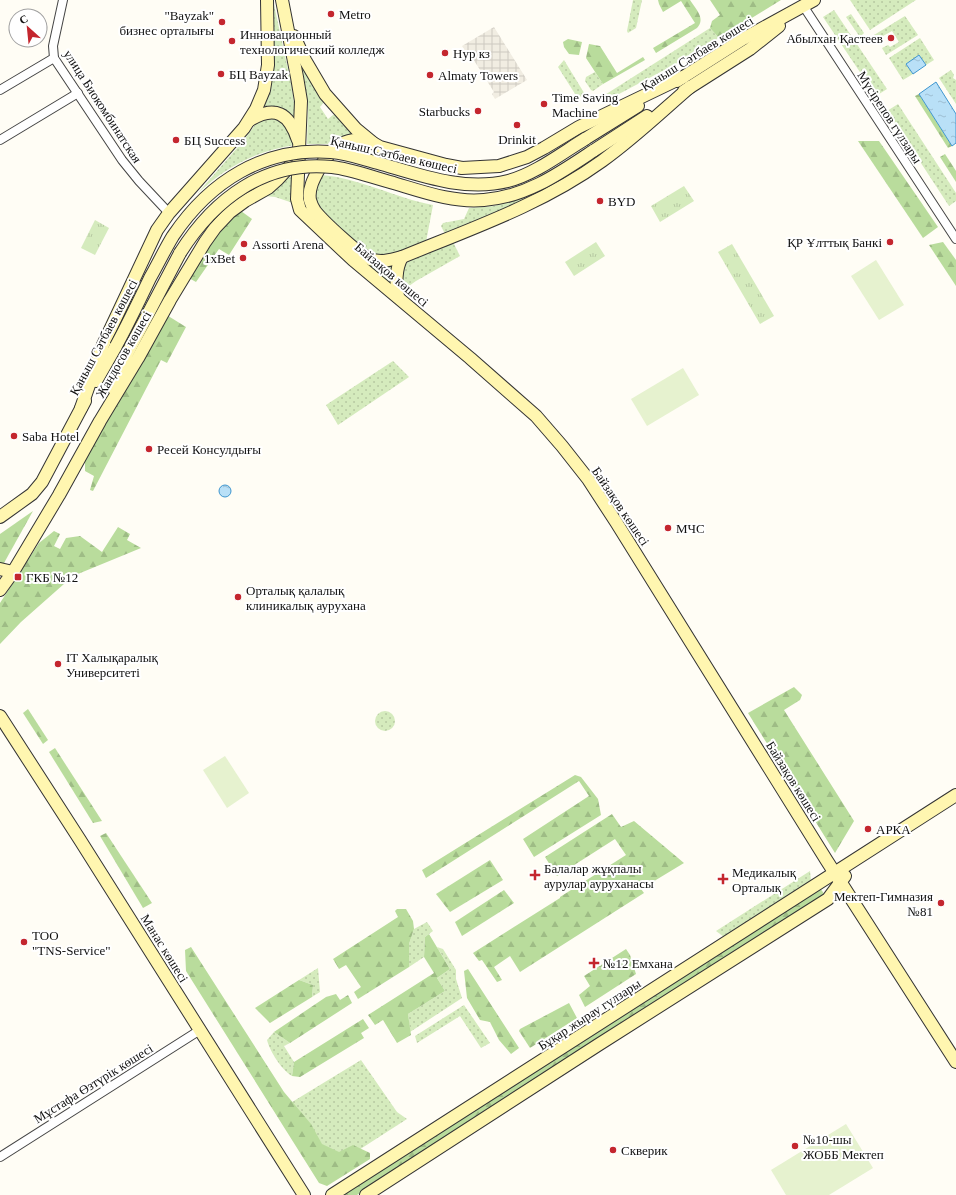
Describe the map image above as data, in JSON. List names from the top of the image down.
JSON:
{
  "streets": {
    "main road": [
      "Қаныш Сәтбаев көшесі",
      "Байзақов көшесі",
      "Жандосов көшесі",
      "Манас көшесі",
      "Бұқар жырау гүлзары"
    ],
    "street": ["улица Биокомбинатская", "Мүсірепов гүлзары", "Мұстафа Өзтүрік көшесі"]
  },
  "crossings": [
    ["Қаныш Сәтбаев көшесі", "Мүсірепов гүлзары"],
    ["Қаныш Сәтбаев көшесі", "Жандосов көшесі"],
    ["улица Биокомбинатская", "Жандосов көшесі"],
    ["Байзақов көшесі", "Жандосов көшесі"],
    ["Байзақов көшесі", "Бұқар жырау гүлзары"],
    ["Манас көшесі", "Мұстафа Өзтүрік көшесі"]
  ],
  "places": {
    "other": [
      "Metro",
      "\"Bayzak\" бизнес орталығы",
      "Абылхан Қастеев",
      "Инновационный технологический колледж",
      "Нур кз",
      "БЦ Bayzak",
      "Almaty Towers",
      "Time Saving Machine",
      "Starbucks",
      "Drinkit",
      "БЦ Success",
      "BYD",
      "ҚР Ұлттық Банкі",
      "Assorti Arena",
      "1xBet",
      "Saba Hotel",
      "Ресей Консулдығы",
      "МЧС",
      "Орталық қалалық клиникалық аурухана",
      "IT Халықаралық Университеті",
      "АРКА",
      "Мектеп-Гимназия №81",
      "ТОО \"TNS-Service\"",
      "№10-шы ЖОББ Мектеп",
      "Скверик"
    ],
    "transit": ["ГКБ №12"],
    "health": ["Балалар жұқпалы аурулар ауруханасы", "Медикалық Орталық", "№12 Емхана"]
  },
  "north": "top left"
}
